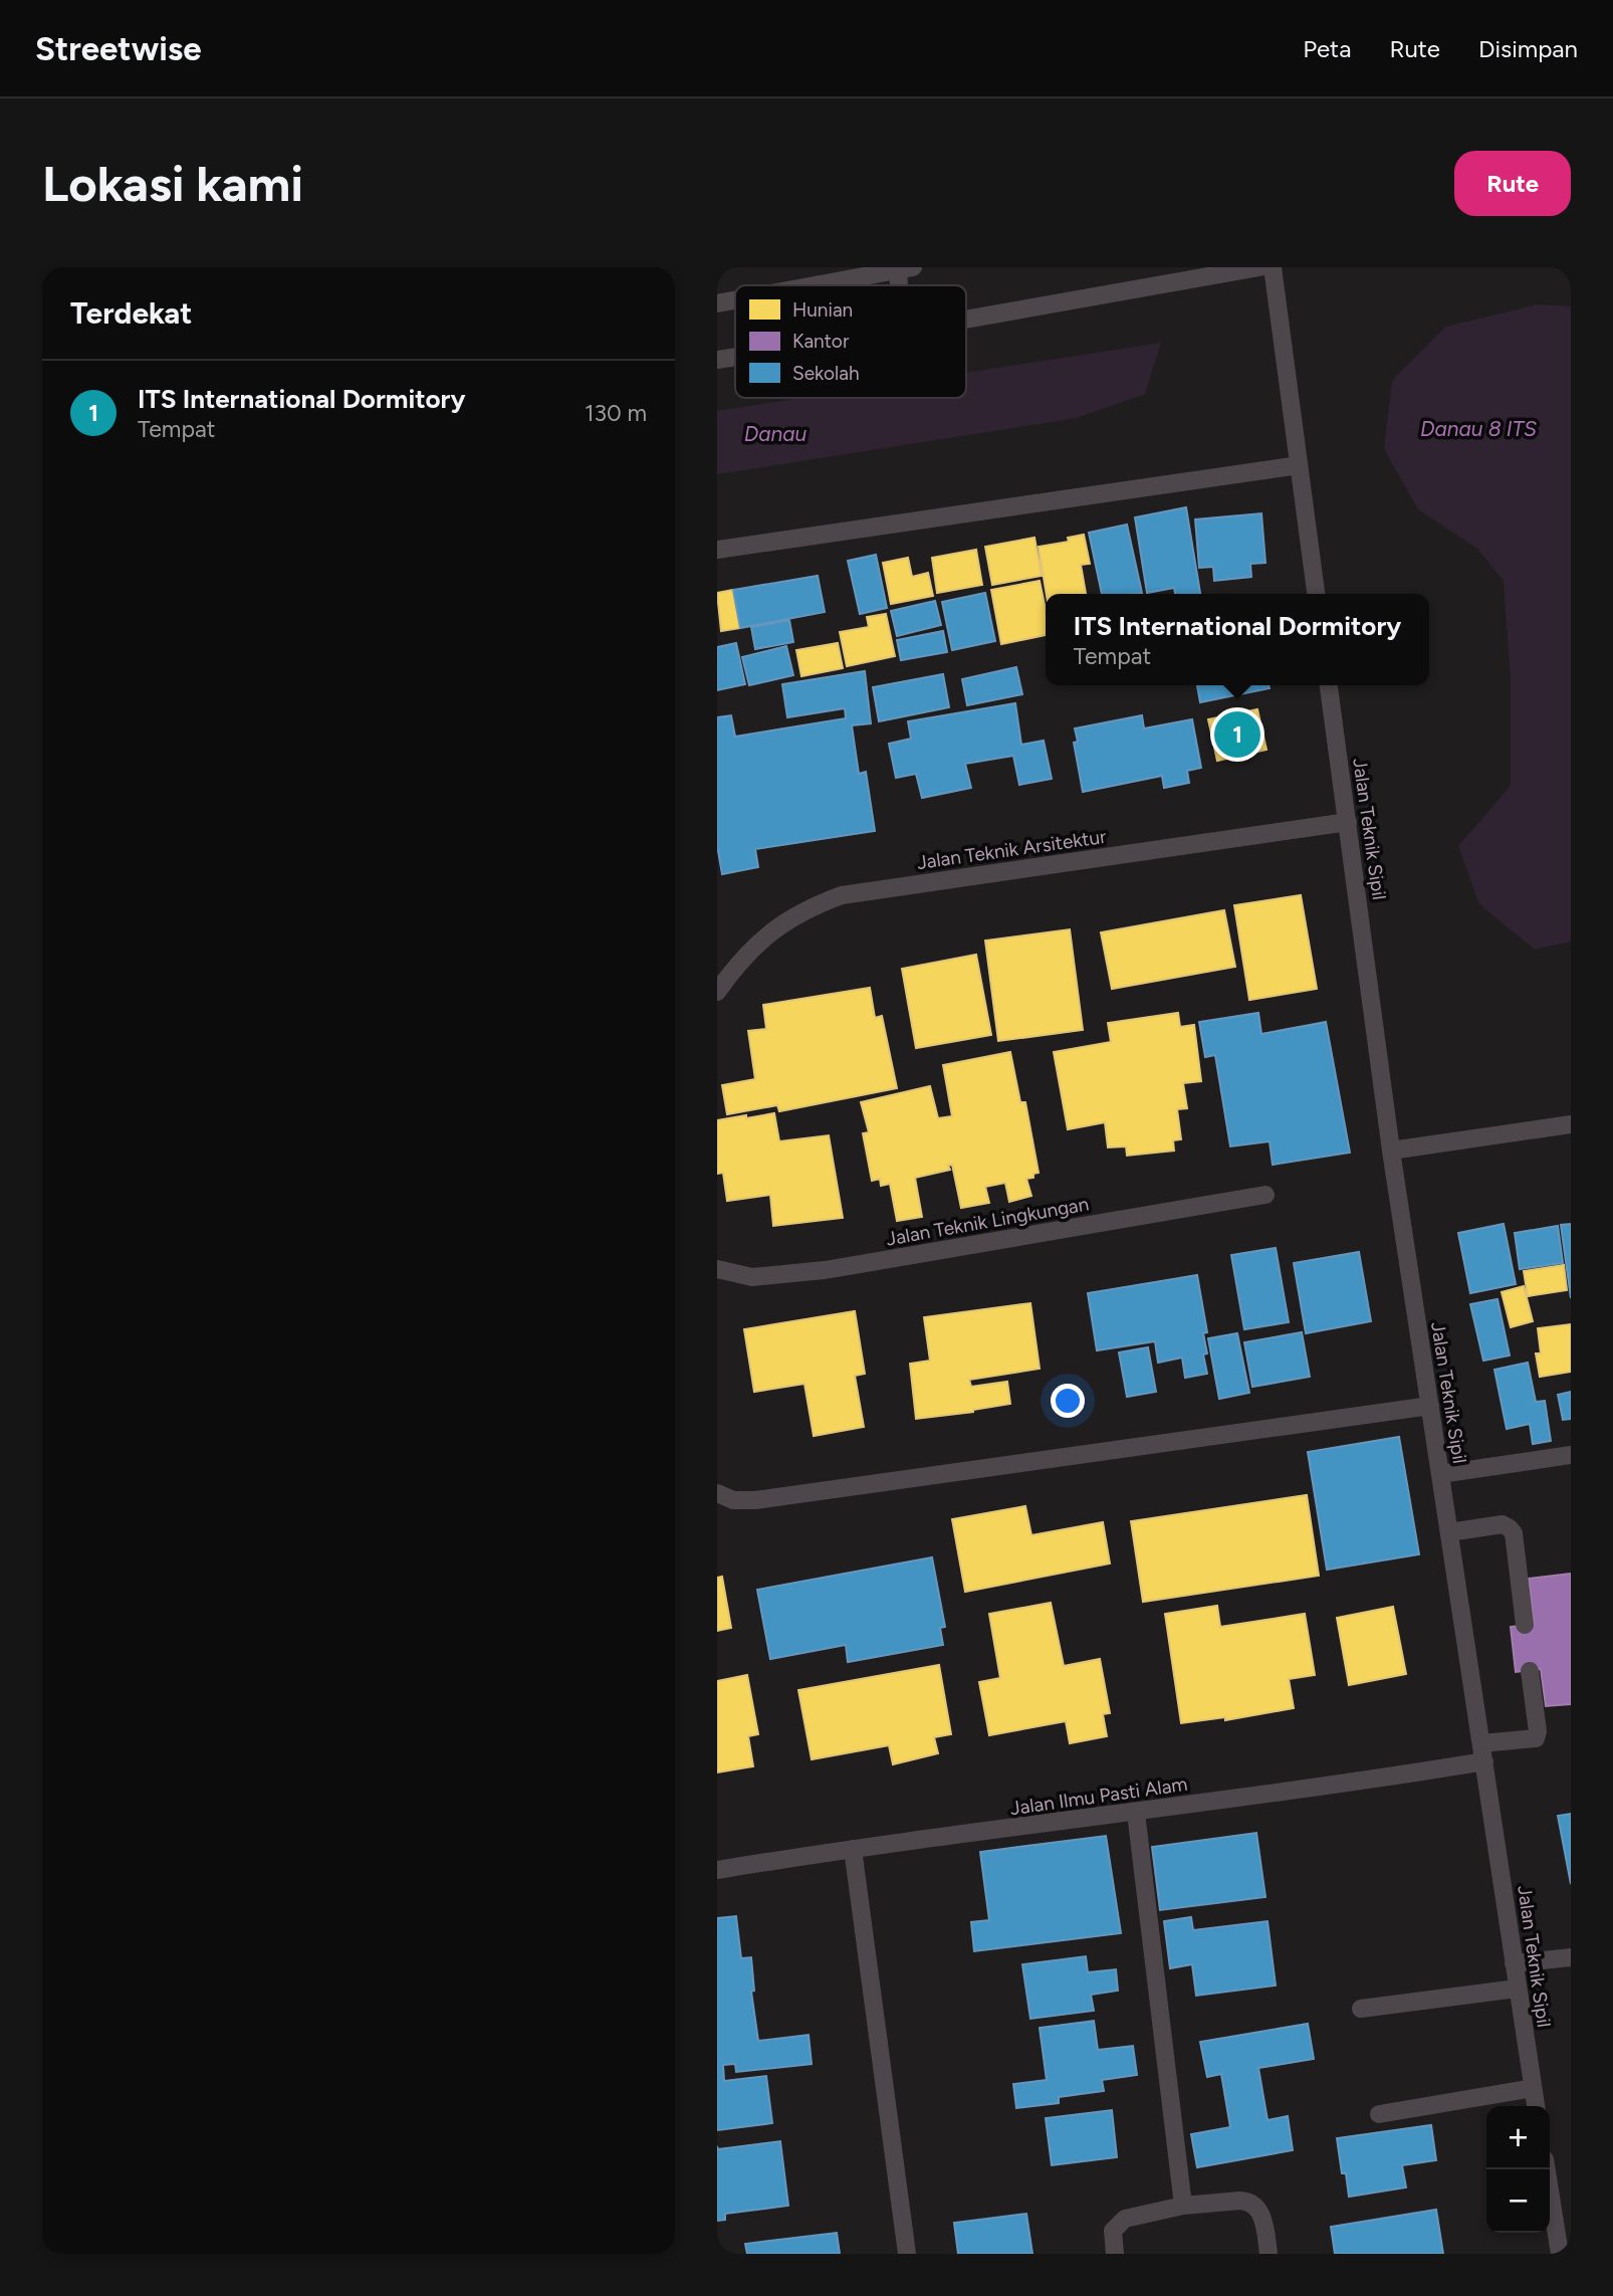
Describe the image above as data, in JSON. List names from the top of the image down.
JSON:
{
  "streets": {
    "lane": [
      "Jalan Teknik Sipil",
      "Jalan Teknik Arsitektur",
      "Jalan Teknik Lingkungan",
      "Jalan Ilmu Pasti Alam"
    ]
  },
  "crossings": [
    ["Jalan Teknik Sipil", "Jalan Teknik Arsitektur"],
    ["Jalan Teknik Sipil", "Jalan Ilmu Pasti Alam"]
  ],
  "water": ["Danau 8 ITS", "Danau"],
  "legend": ["Hunian", "Kantor", "Sekolah"],
  "page": {
    "header": "Streetwise",
    "nav": ["Peta", "Rute", "Disimpan"],
    "buttons": "Rute",
    "title": "Lokasi kami",
    "heading": "Terdekat",
    "list": [
      {
        "mark": "1",
        "name": "ITS International Dormitory",
        "note": "Tempat",
        "value": "130 m"
      }
    ],
    "popup": ["ITS International Dormitory", "Tempat"],
    "pins": "1",
    "map_buttons": ["+", "−"]
  }
}
